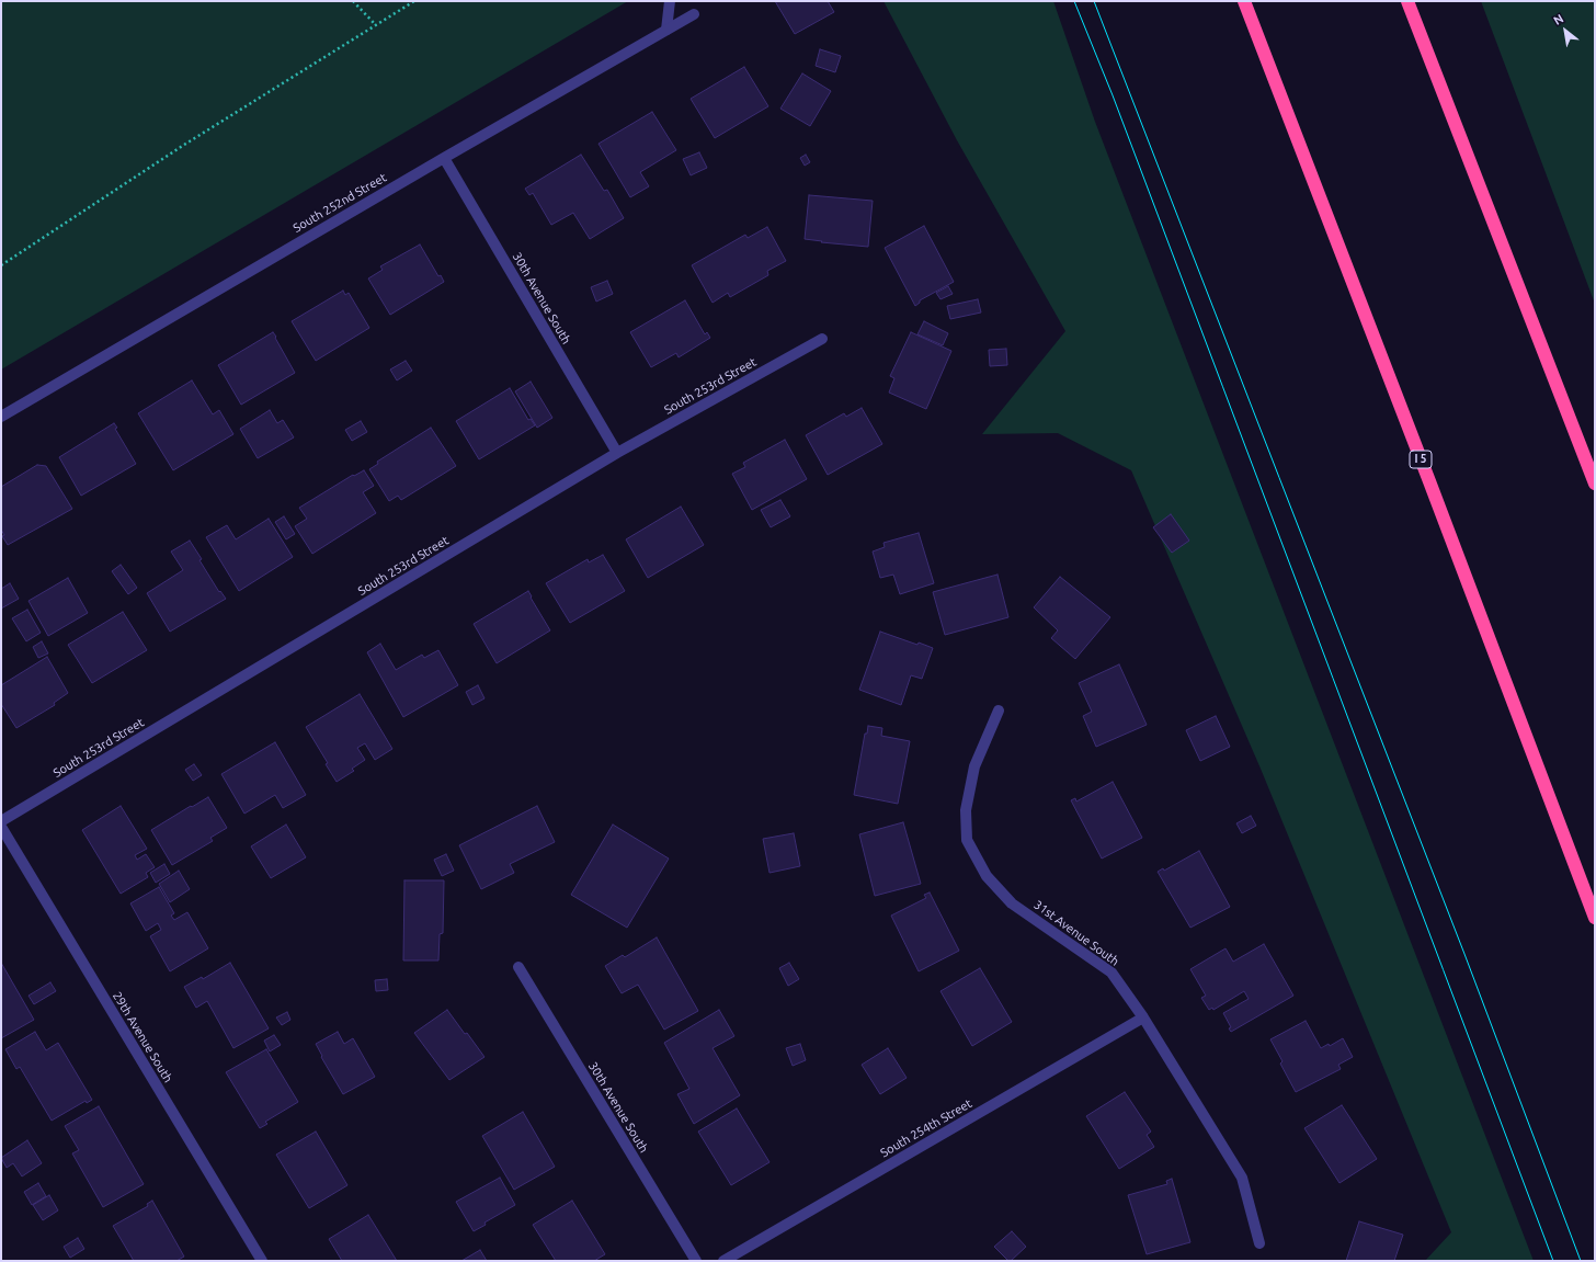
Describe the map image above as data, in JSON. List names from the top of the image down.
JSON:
{
  "streets": {
    "highway": ["I 5"],
    "street": [
      "South 252nd Street",
      "30th Avenue South",
      "South 253rd Street",
      "31st Avenue South",
      "29th Avenue South",
      "South 254th Street"
    ]
  },
  "crossings": [
    ["South 252nd Street", "30th Avenue South"],
    ["30th Avenue South", "South 253rd Street"],
    ["31st Avenue South", "South 254th Street"]
  ],
  "north": "top left"
}
